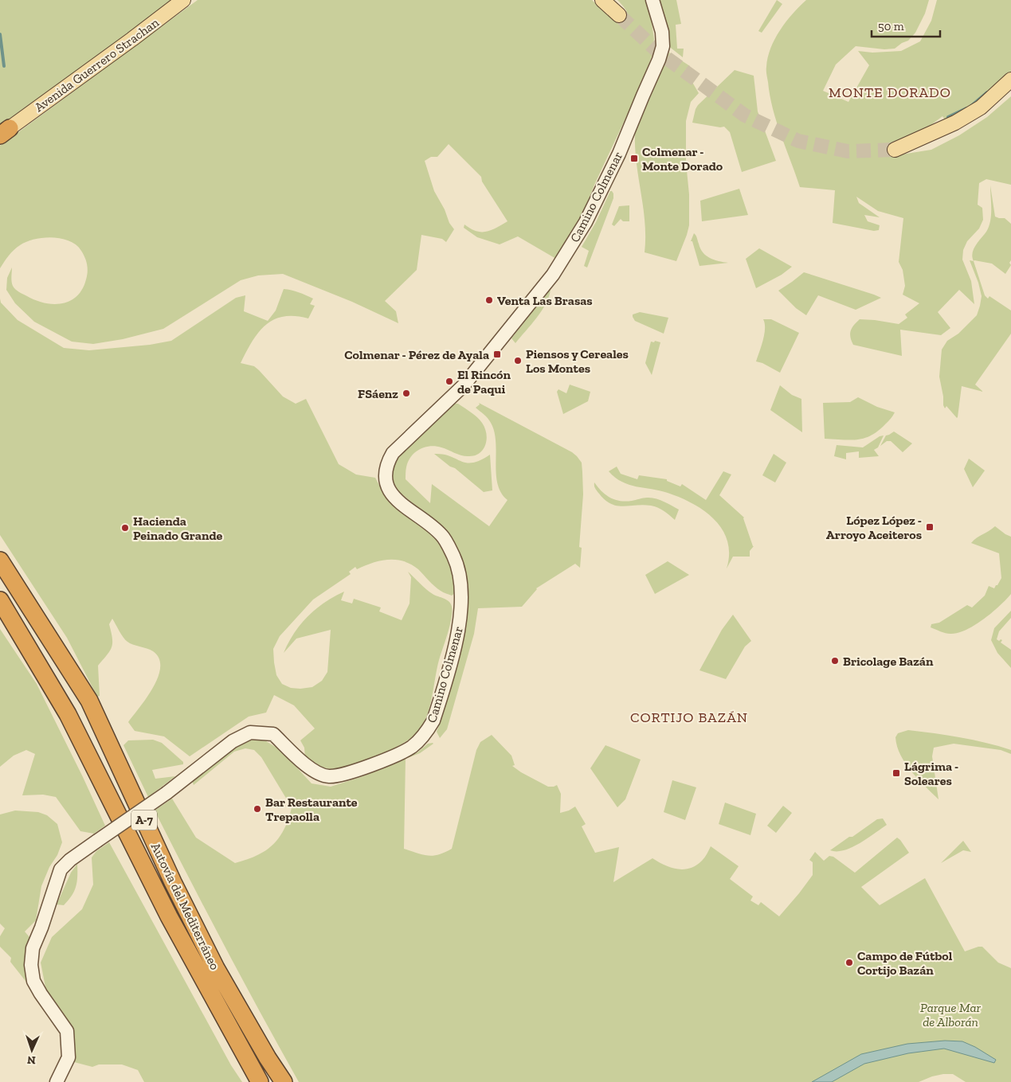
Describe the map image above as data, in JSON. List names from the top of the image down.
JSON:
{
  "streets": {
    "highway": ["A-7", "Autovía del Mediterráneo"],
    "main road": ["Avenida Guerrero Strachan", "Camino Colmenar"]
  },
  "districts": ["MONTE DORADO", "CORTIJO BAZÁN"],
  "parks": ["Parque Mar de Alborán"],
  "places": {
    "transit": [
      "Colmenar - Monte Dorado",
      "Colmenar - Pérez de Ayala",
      "López López - Arroyo Aceiteros",
      "Lágrima - Soleares"
    ],
    "other": [
      "Venta Las Brasas",
      "Piensos y Cereales Los Montes",
      "El Rincón de Paqui",
      "FSáenz",
      "Hacienda Peinado Grande",
      "Bricolage Bazán",
      "Bar Restaurante Trepaolla",
      "Campo de Fútbol Cortijo Bazán"
    ]
  },
  "scale_bar": "50 m",
  "north": "bottom"
}
